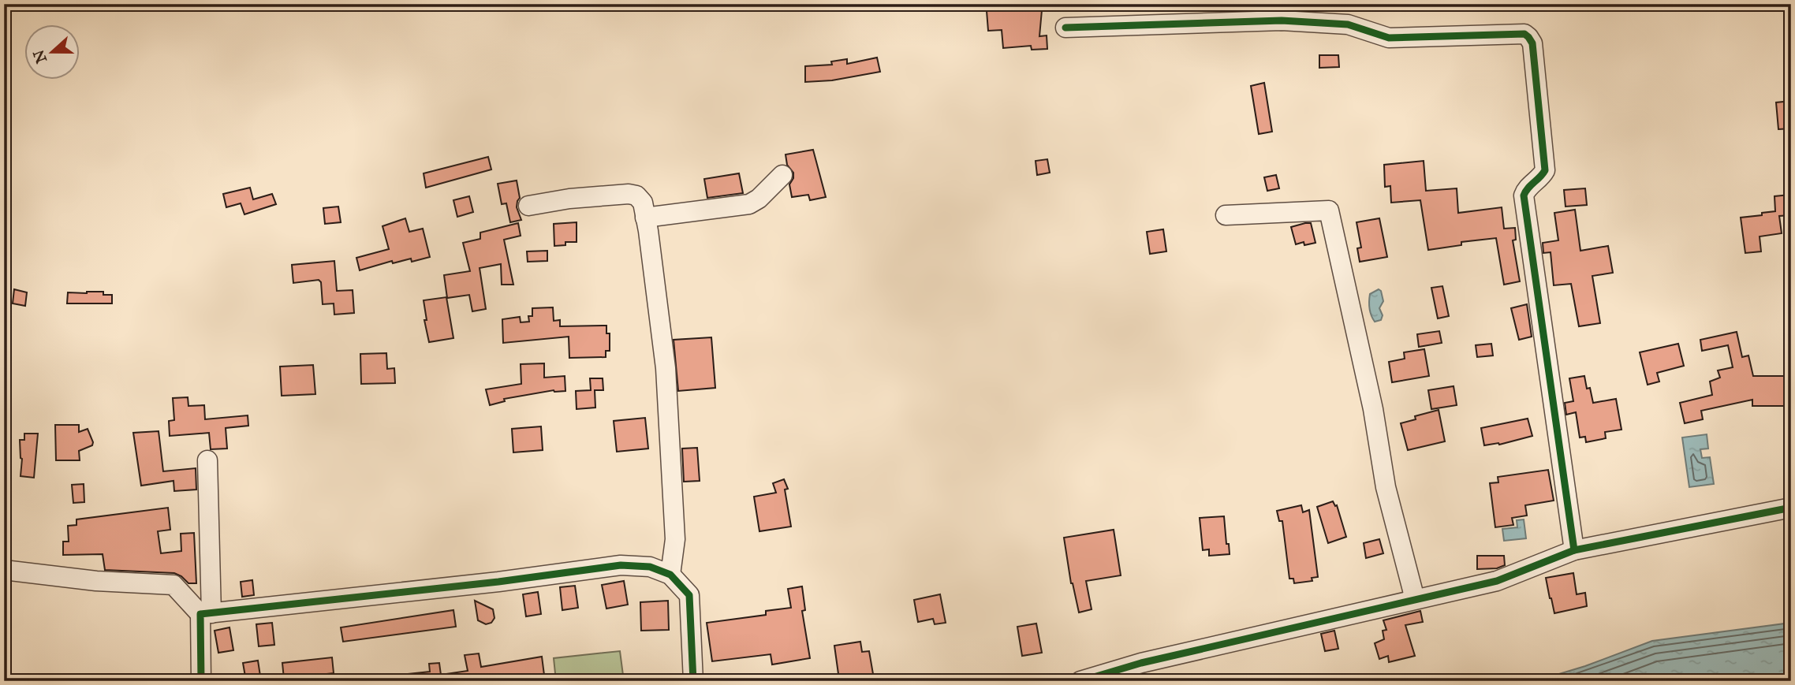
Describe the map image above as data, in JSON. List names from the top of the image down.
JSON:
{
  "north": "left"
}
